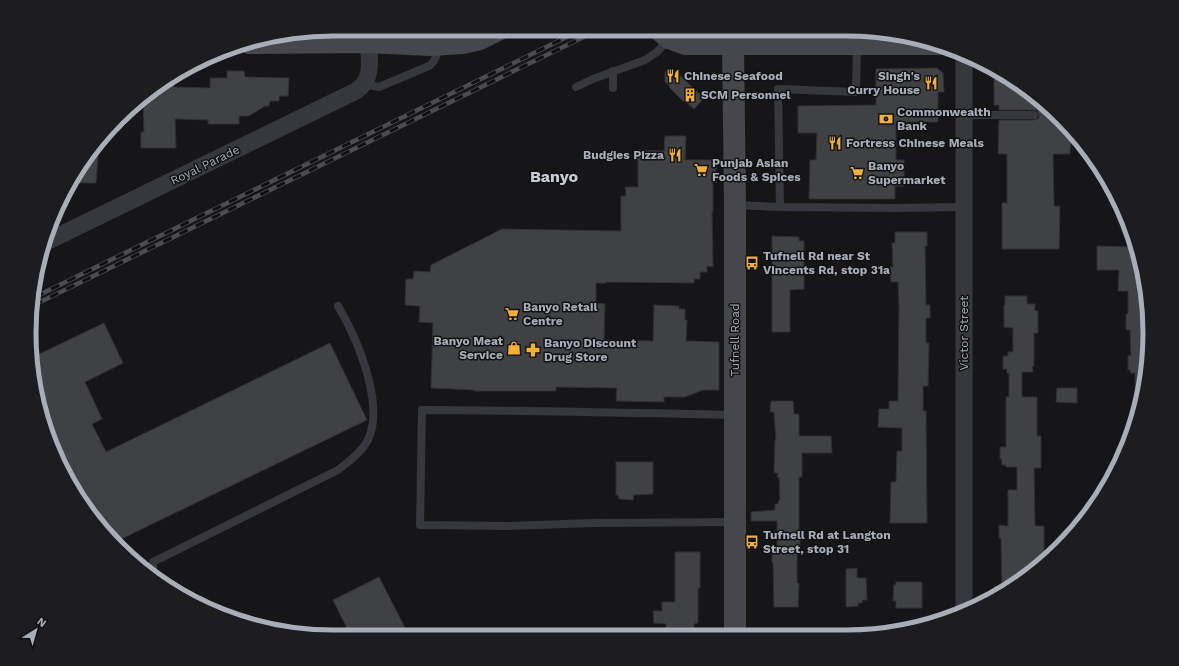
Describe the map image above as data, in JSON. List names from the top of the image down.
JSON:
{
  "streets": {
    "street": ["Royal Parade", "Victor Street", "Tufnell Road"]
  },
  "districts": ["Banyo"],
  "places": {
    "restaurant": [
      "Chinese Seafood",
      "Singh's Curry House",
      "Fortress Chinese Meals",
      "Budgies Pizza"
    ],
    "building": ["SCM Personnel"],
    "bank": ["Commonwealth Bank"],
    "supermarket": ["Punjab Asian Foods & Spices", "Banyo Supermarket", "Banyo Retail Centre"],
    "bus stop": ["Tufnell Rd near St Vincents Rd, stop 31a", "Tufnell Rd at Langton Street, stop 31"],
    "shop": ["Banyo Meat Service"],
    "pharmacy": ["Banyo Discount Drug Store"]
  },
  "north": "top right"
}
